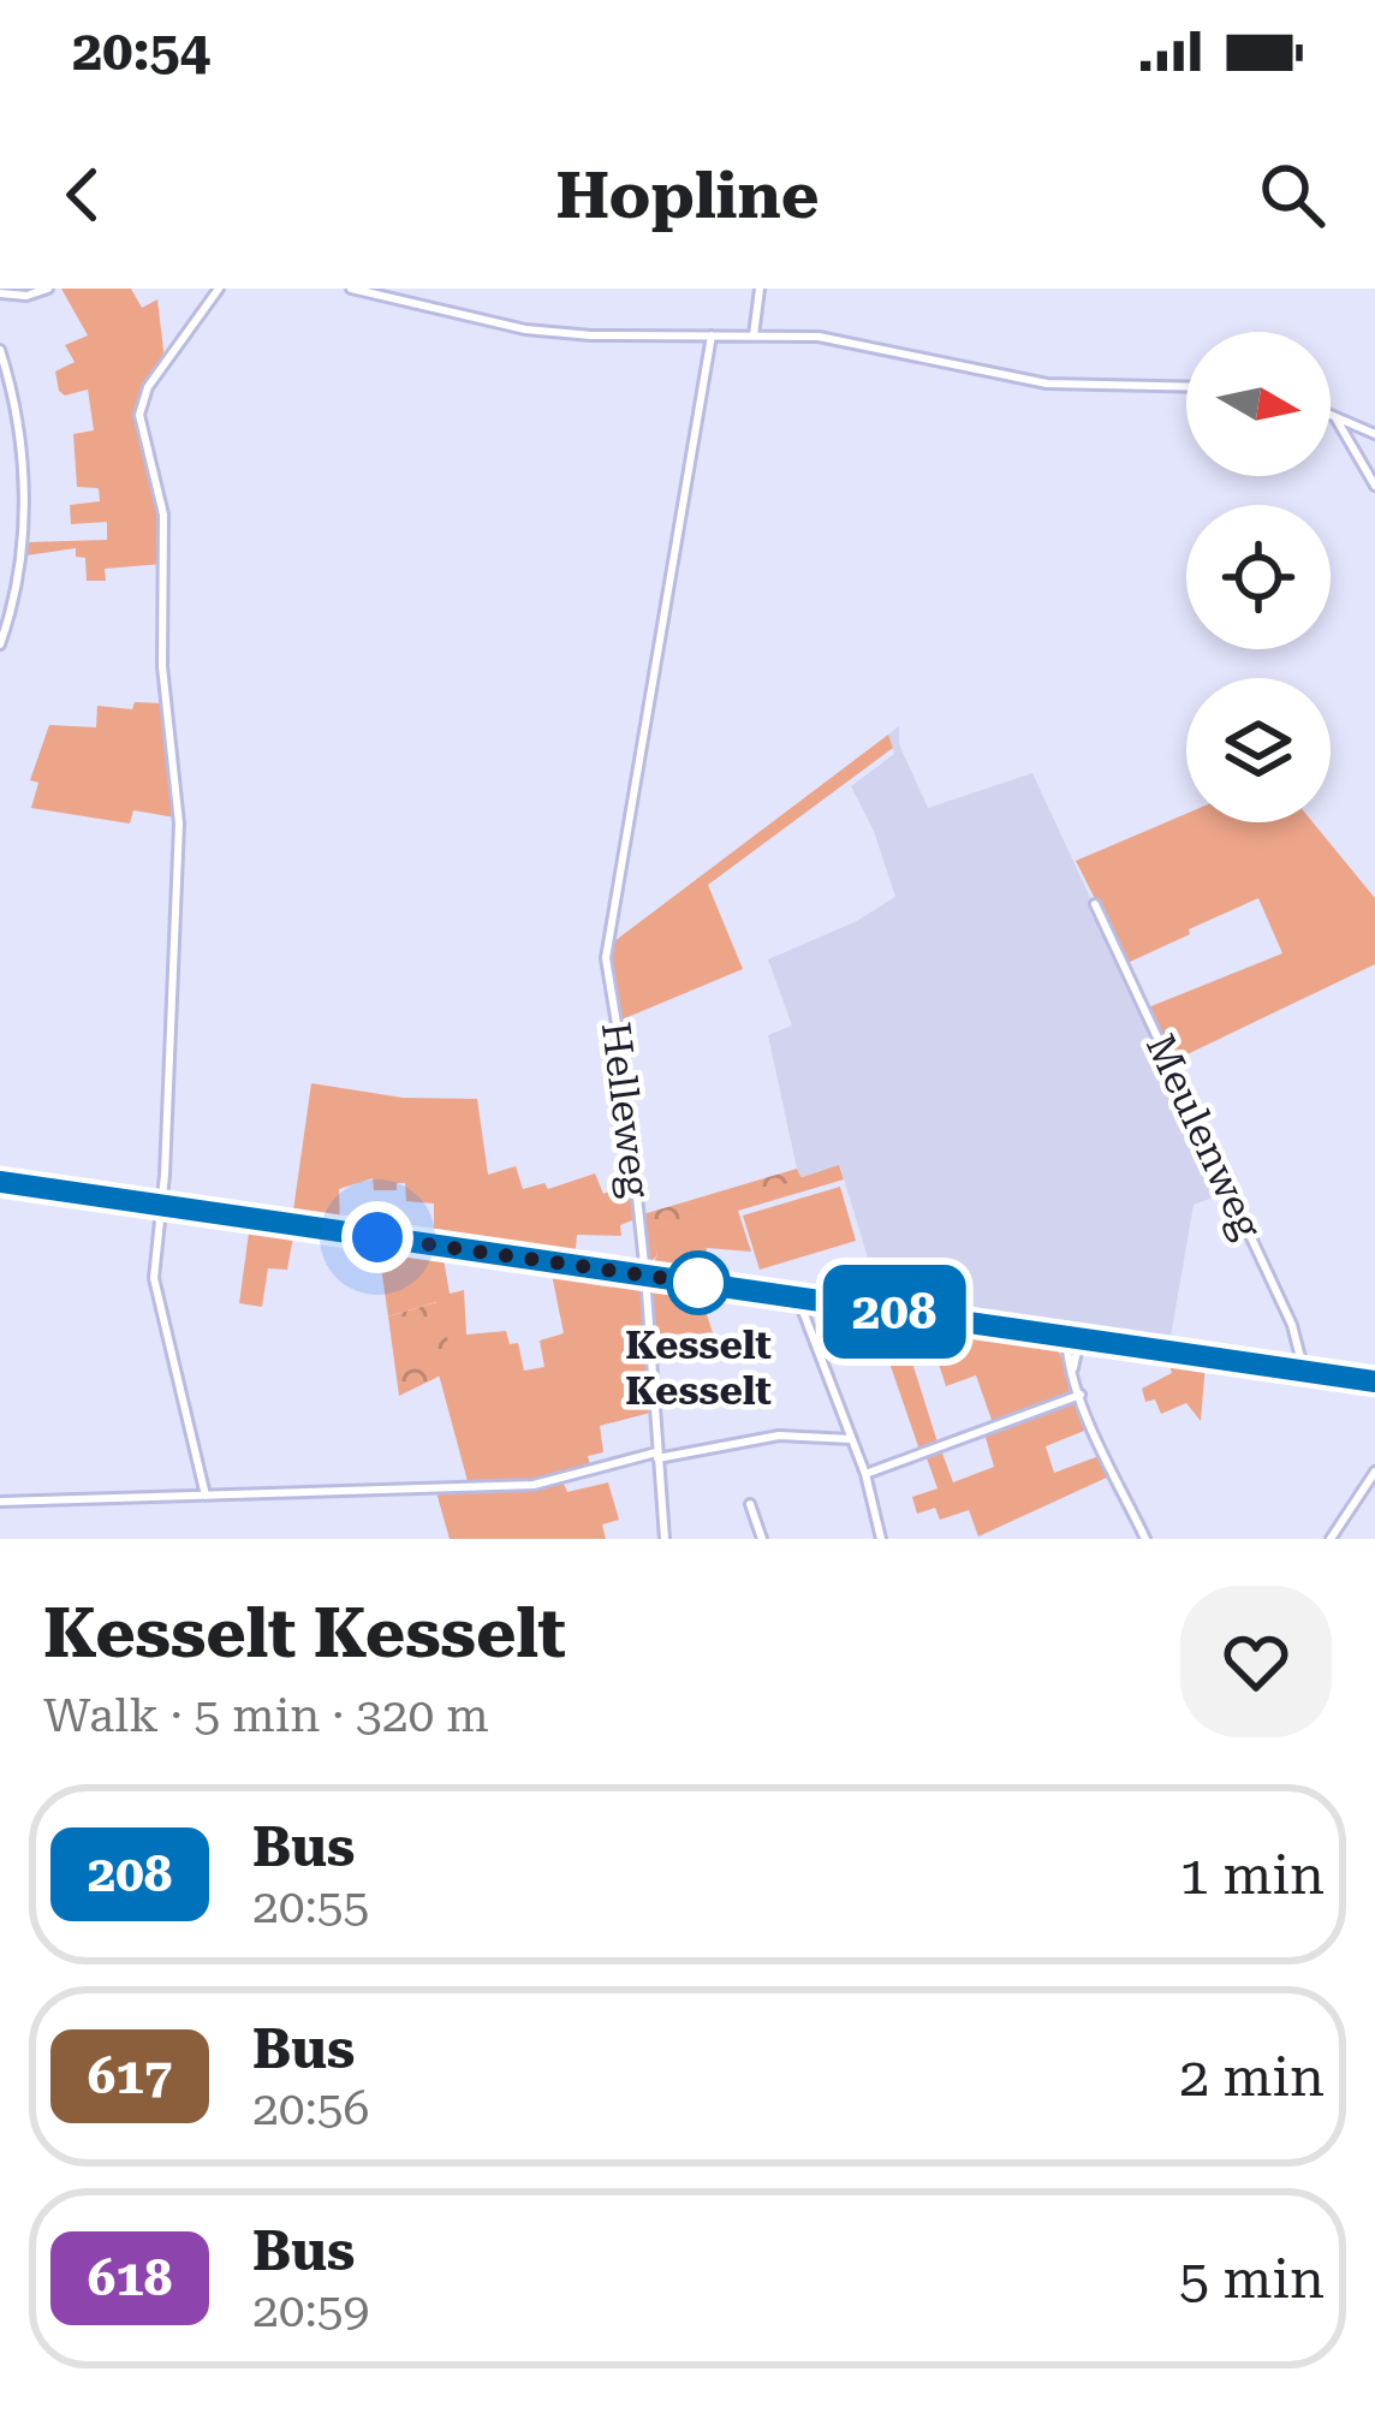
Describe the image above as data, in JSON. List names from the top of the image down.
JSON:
{
  "streets": {
    "street": ["Helleweg", "Meulenweg"]
  },
  "places": ["Kesselt Kesselt"],
  "lines": ["bus line 208"],
  "north": "right",
  "page": {
    "status": "20:54",
    "header": "Hopline",
    "on_map": "208",
    "heading": ["Kesselt Kesselt", "Walk · 5 min · 320 m"],
    "list": [
      {
        "mark": "208",
        "name": "Bus",
        "note": "20:55",
        "value": "1 min"
      },
      {
        "mark": "617",
        "name": "Bus",
        "note": "20:56",
        "value": "2 min"
      },
      {
        "mark": "618",
        "name": "Bus",
        "note": "20:59",
        "value": "5 min"
      }
    ]
  }
}
